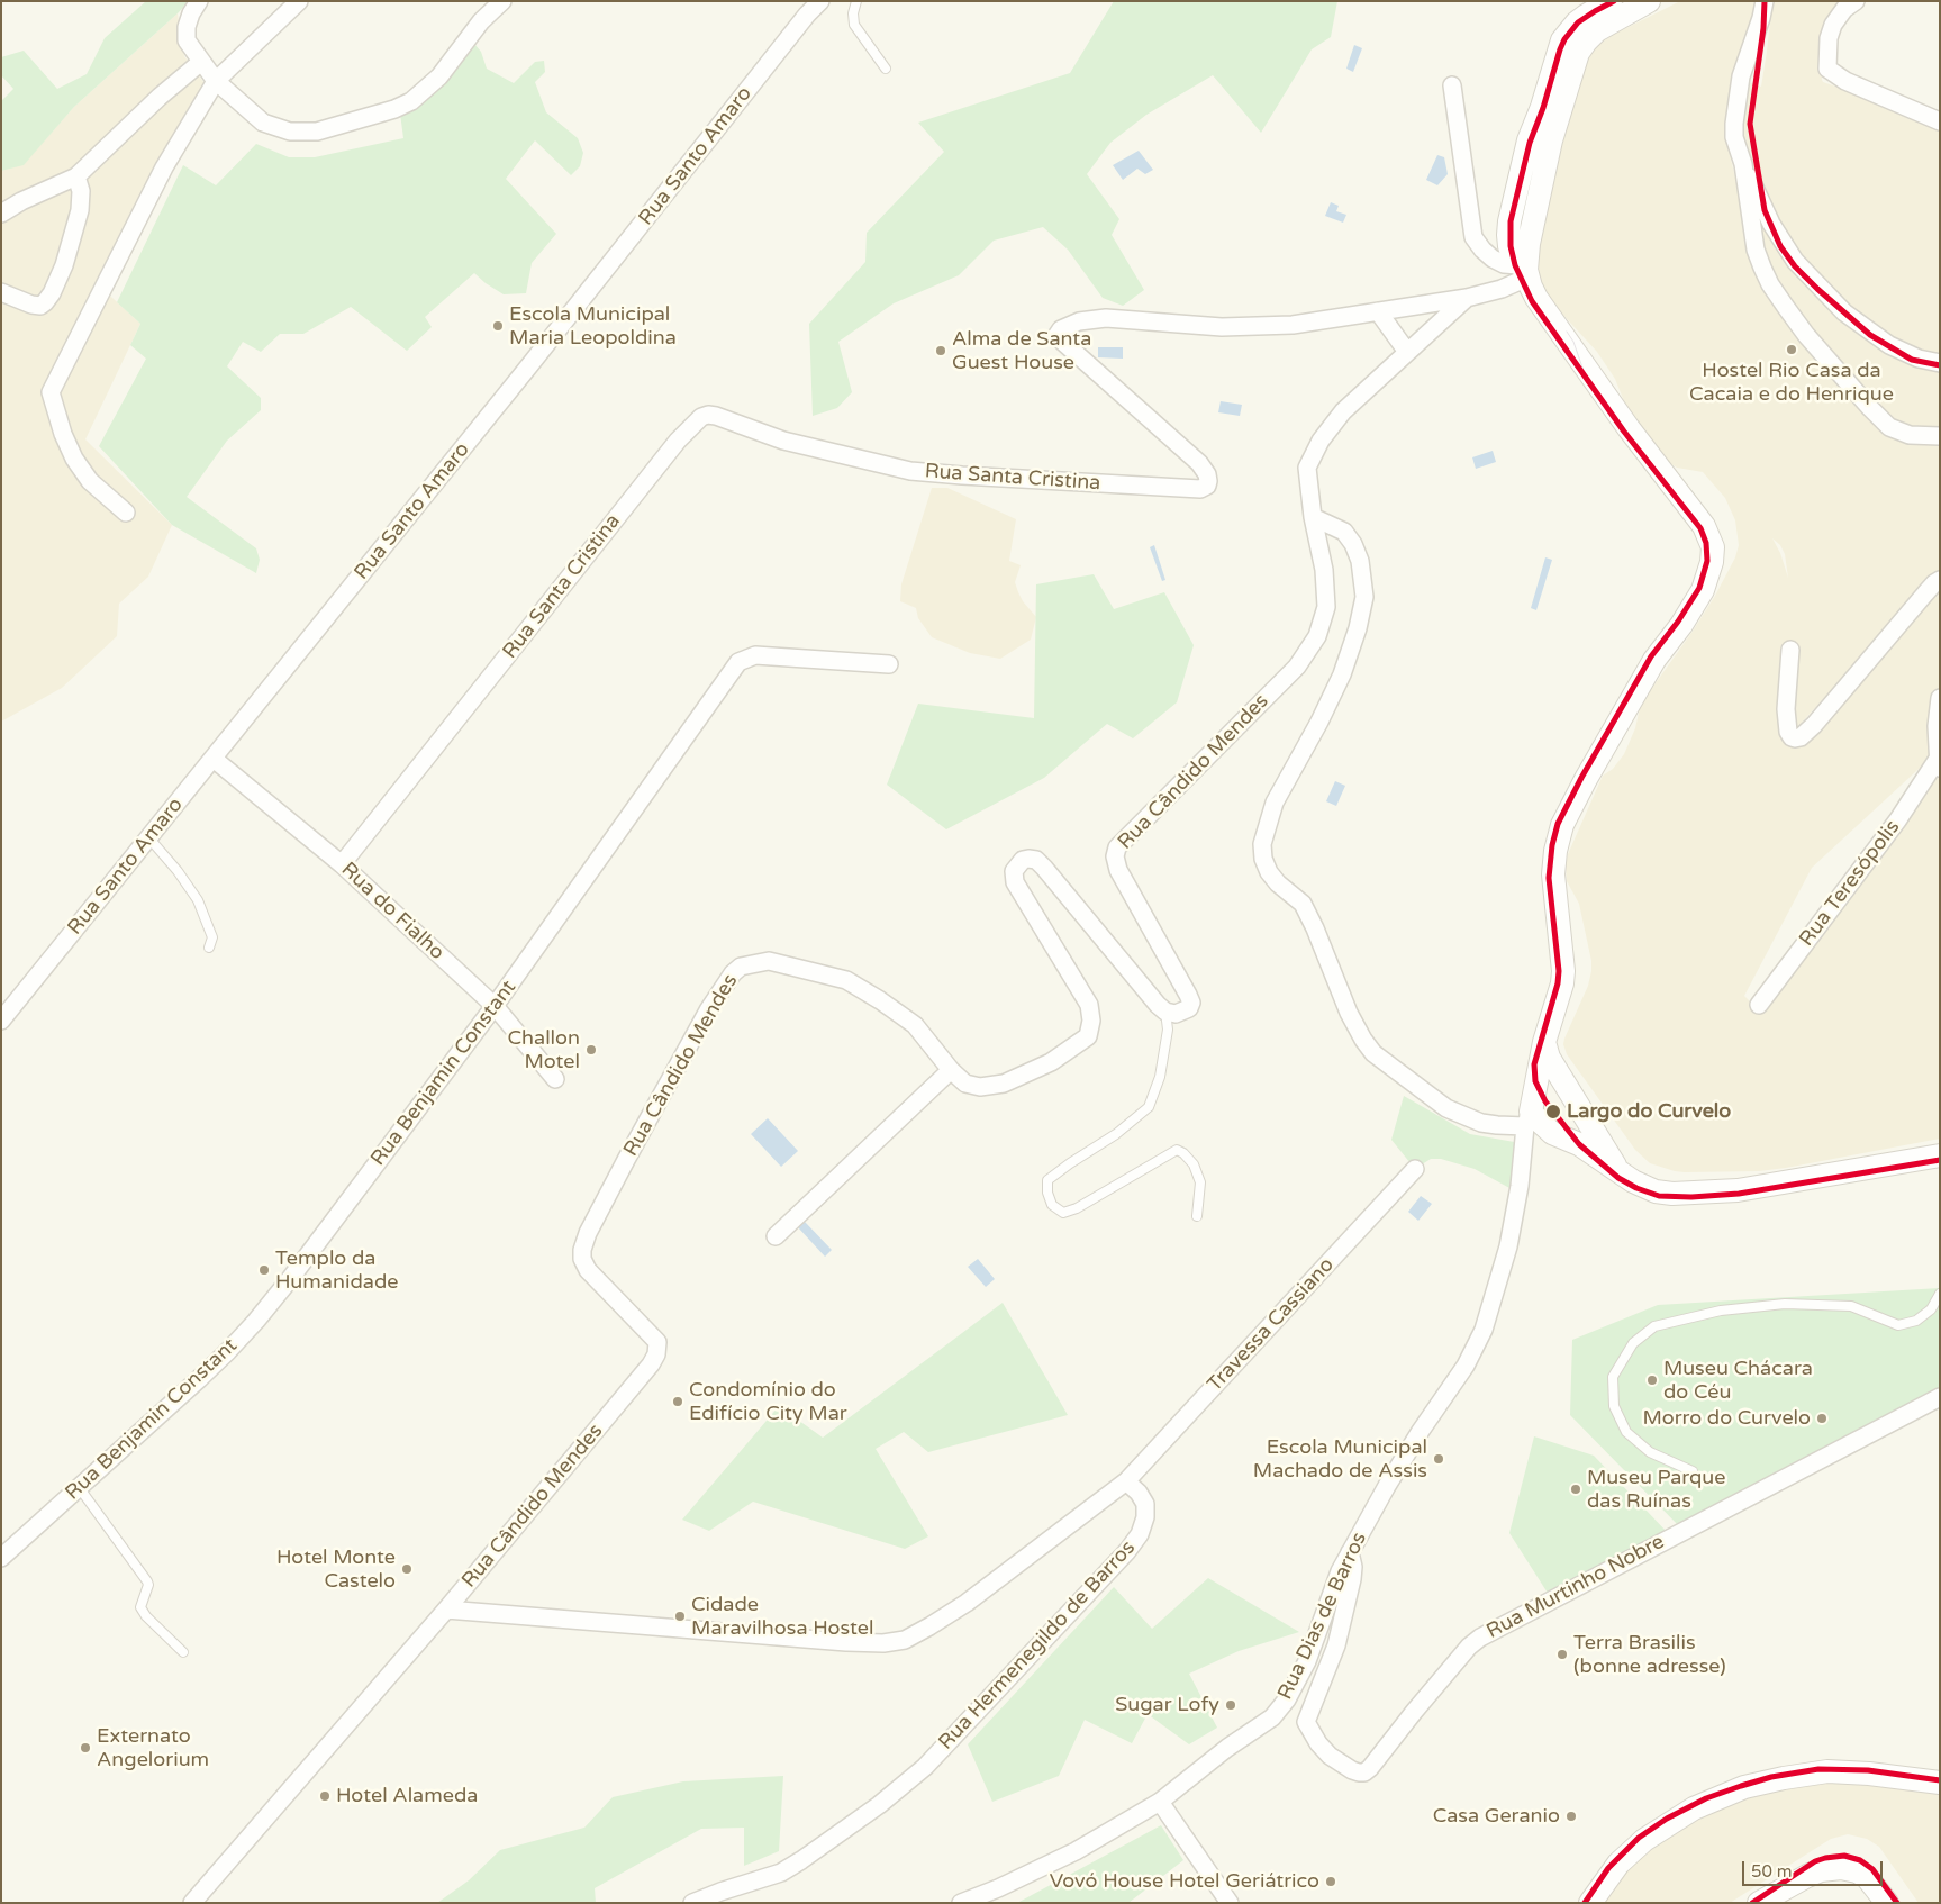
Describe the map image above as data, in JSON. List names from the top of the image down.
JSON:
{
  "streets": {
    "street": [
      "Rua Santo Amaro",
      "Rua Santa Cristina",
      "Rua Cândido Mendes",
      "Rua Teresópolis",
      "Rua do Fialho",
      "Rua Benjamin Constant",
      "Travessa Cassiano",
      "Rua Murtinho Nobre",
      "Rua Dias de Barros",
      "Rua Hermenegildo de Barros"
    ]
  },
  "crossings": [
    ["Rua Santo Amaro", "Rua do Fialho"],
    ["Rua Santa Cristina", "Rua Cândido Mendes"],
    ["Rua Santa Cristina", "Rua do Fialho"],
    ["Rua do Fialho", "Rua Benjamin Constant"],
    ["Travessa Cassiano", "Rua Hermenegildo de Barros"],
    ["Rua Murtinho Nobre", "Rua Dias de Barros"]
  ],
  "places": [
    "Escola Municipal Maria Leopoldina",
    "Hostel Rio Casa da Cacaia e do Henrique",
    "Alma de Santa Guest House",
    "Challon Motel",
    "Largo do Curvelo",
    "Templo da Humanidade",
    "Museu Chácara do Céu",
    "Condomínio do Edifício City Mar",
    "Morro do Curvelo",
    "Escola Municipal Machado de Assis",
    "Museu Parque das Ruínas",
    "Hotel Monte Castelo",
    "Cidade Maravilhosa Hostel",
    "Terra Brasilis (bonne adresse)",
    "Sugar Lofy",
    "Externato Angelorium",
    "Hotel Alameda",
    "Casa Geranio",
    "Vovó House Hotel Geriátrico"
  ],
  "scale_bar": "50 m"
}
